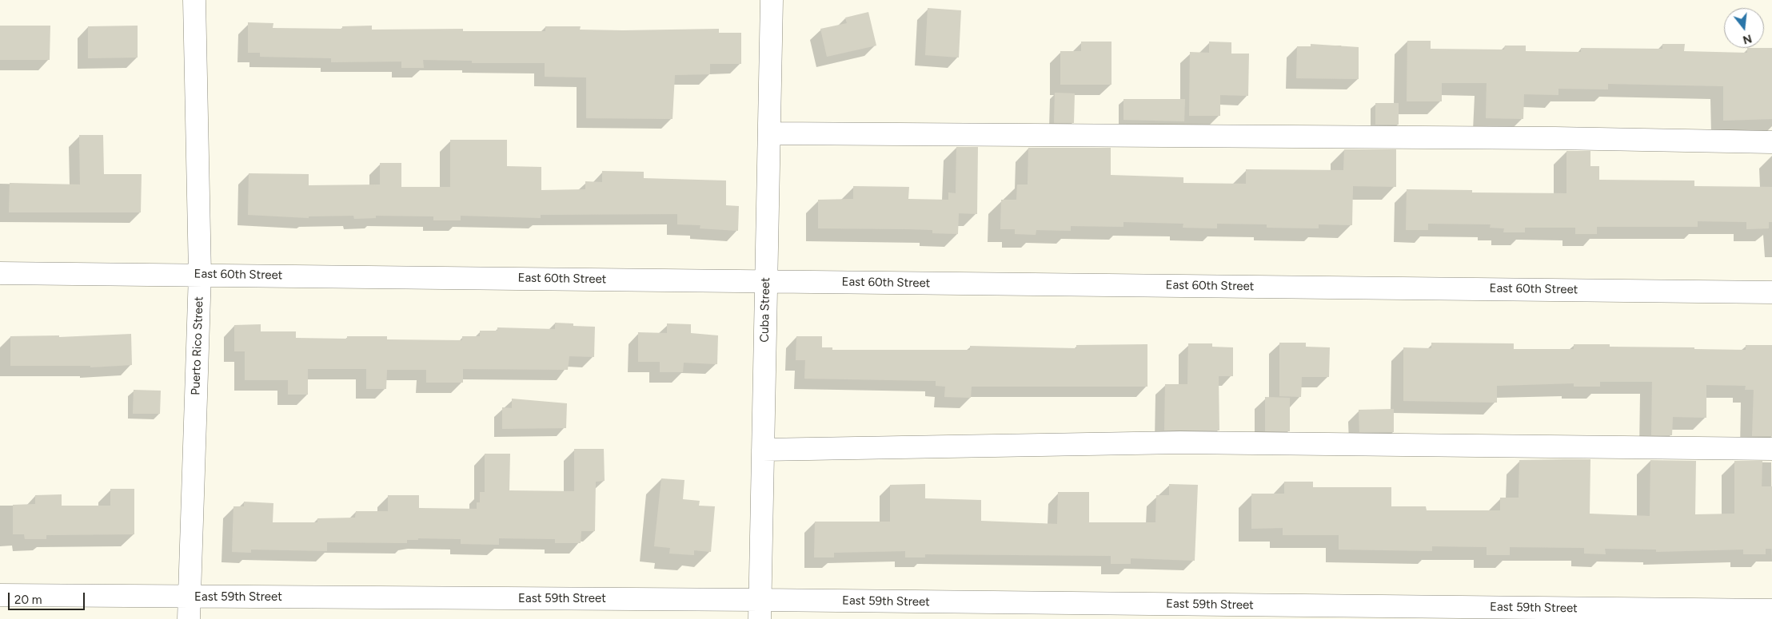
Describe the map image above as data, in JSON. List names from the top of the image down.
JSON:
{
  "streets": {
    "street": [
      "East 60th Street",
      "Cuba Street",
      "Puerto Rico Street",
      "East 59th Street"
    ]
  },
  "crossings": [
    ["East 60th Street", "Cuba Street"],
    ["East 60th Street", "Puerto Rico Street"],
    ["Cuba Street", "East 59th Street"],
    ["Puerto Rico Street", "East 59th Street"]
  ],
  "scale_bar": "20 m",
  "north": "bottom"
}
